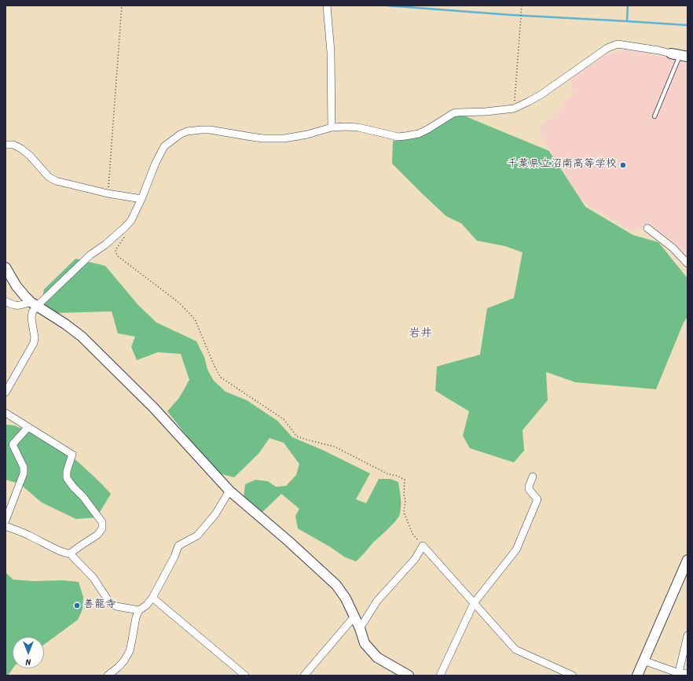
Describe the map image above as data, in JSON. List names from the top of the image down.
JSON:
{
  "districts": ["岩井"],
  "places": ["千葉県立沼南高等学校", "善龍寺"],
  "north": "bottom"
}
